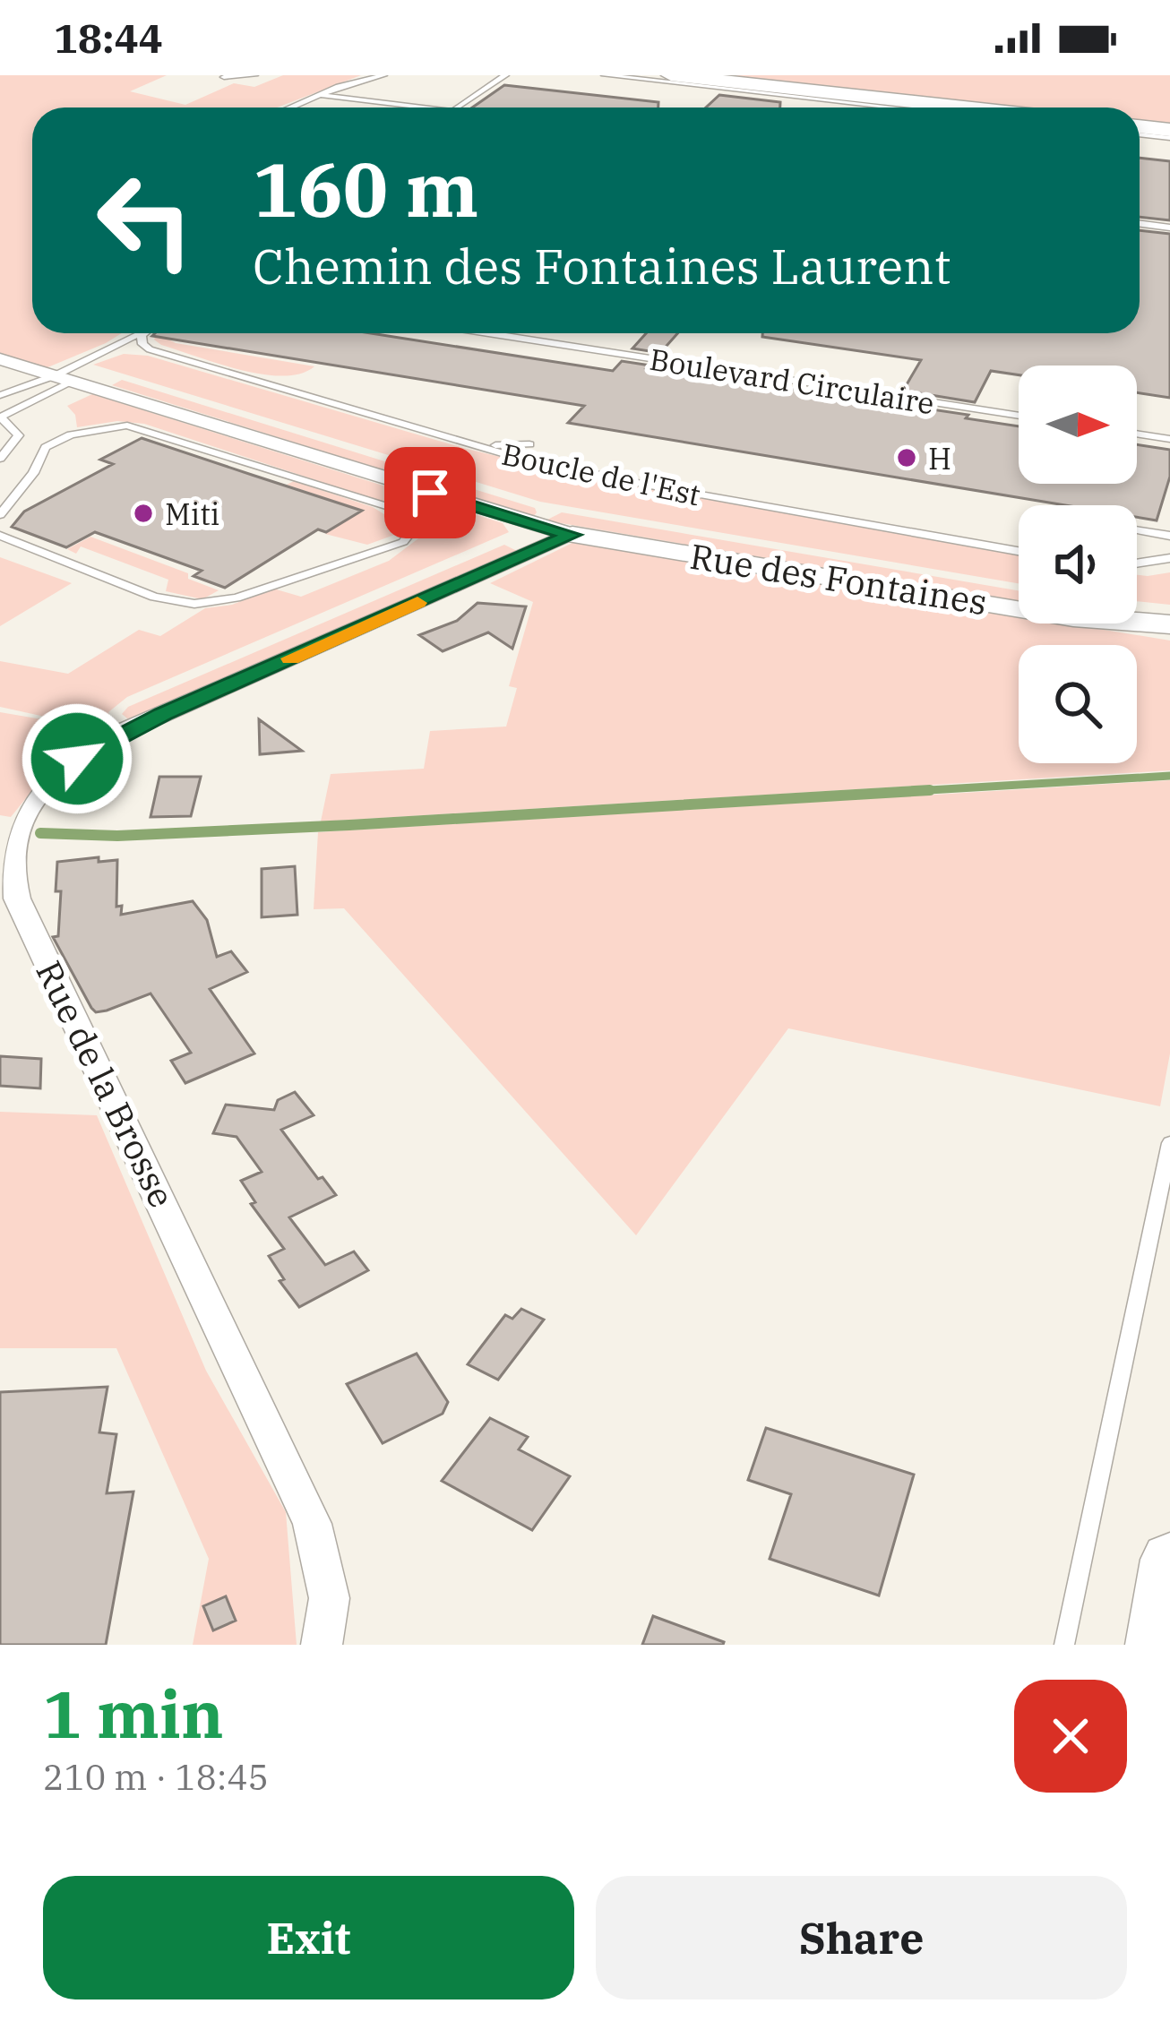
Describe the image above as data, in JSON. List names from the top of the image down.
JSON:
{
  "streets": {
    "street": ["Rue des Fontaines", "Rue de la Brosse"],
    "lane": ["Boulevard Circulaire", "Boucle de l'Est"]
  },
  "crossings": [
    ["Rue des Fontaines", "Rue de la Brosse"]
  ],
  "places": ["H", "Miti"],
  "north": "right",
  "page": {
    "status": "18:44",
    "turn": ["160 m", "Chemin des Fontaines Laurent"],
    "heading": ["1 min", "210 m · 18:45"],
    "buttons": ["Exit", "Share"]
  }
}
